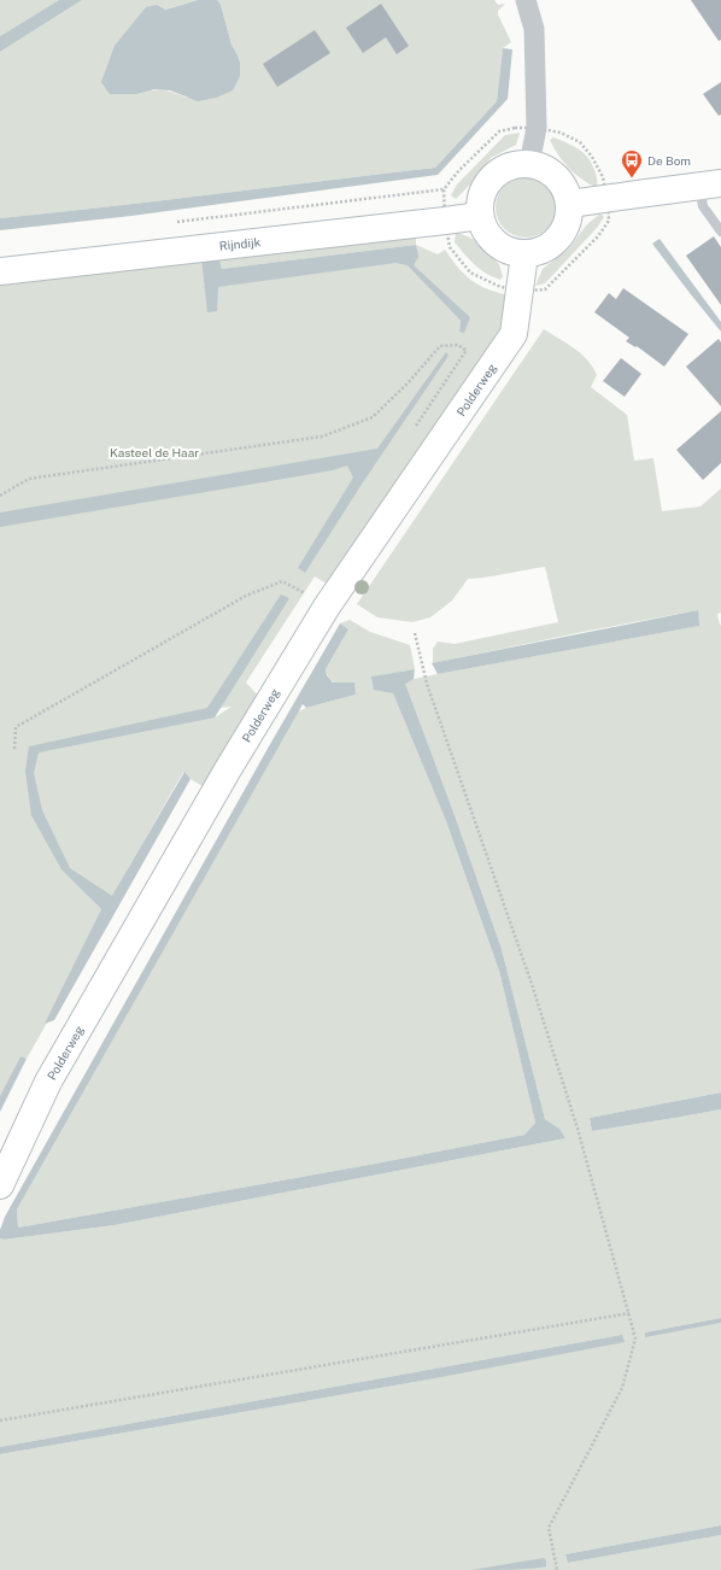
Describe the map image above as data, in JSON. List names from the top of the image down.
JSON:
{
  "streets": {
    "street": ["Rijndijk", "Polderweg"]
  },
  "crossings": [
    ["Rijndijk", "Polderweg"]
  ],
  "parks": ["Kasteel de Haar"],
  "places": {
    "bus stop": ["De Bom"]
  }
}
